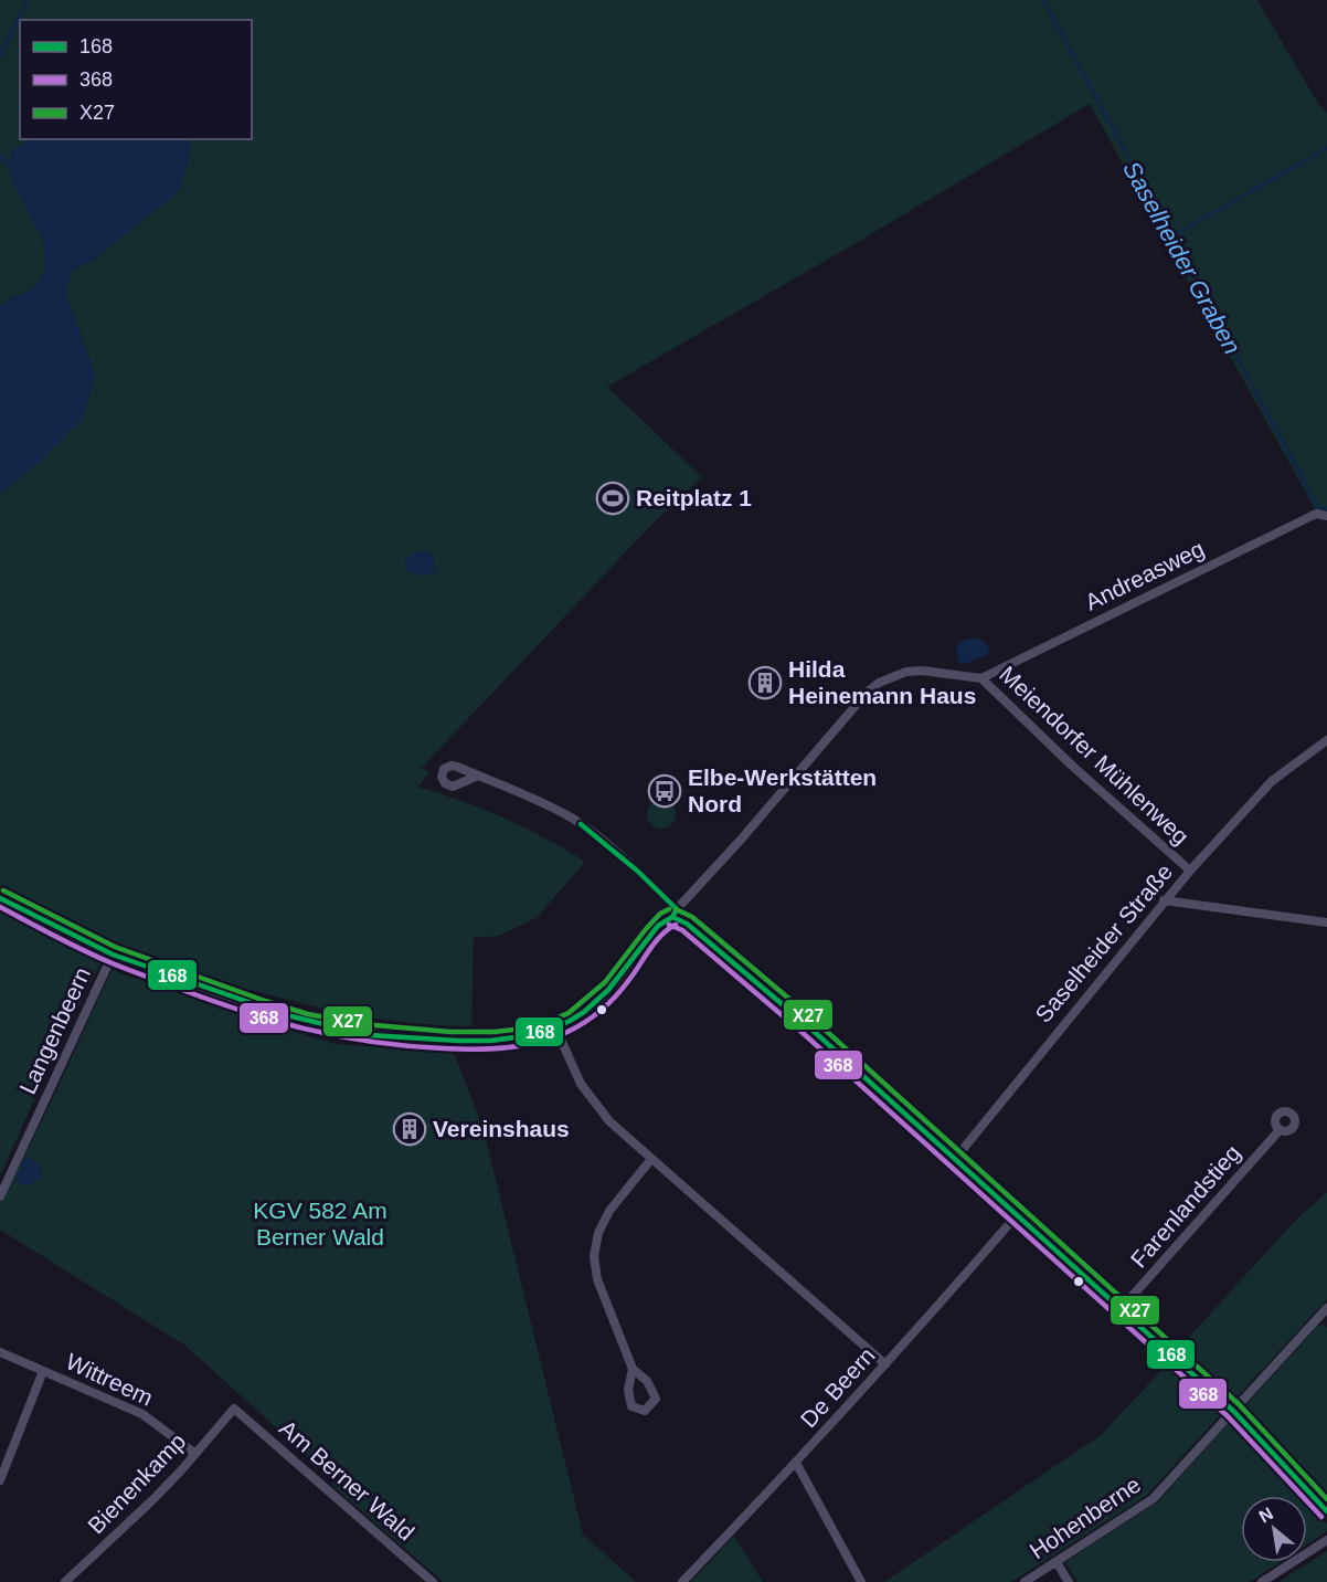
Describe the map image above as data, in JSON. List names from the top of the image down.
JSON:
{
  "streets": {
    "street": [
      "Andreasweg",
      "Meiendorfer Mühlenweg",
      "Saselheider Straße",
      "Langenbeern",
      "Farenlandstieg",
      "Wittreem",
      "De Beern",
      "Am Berner Wald",
      "Bienenkamp",
      "Hohenberne"
    ]
  },
  "crossings": [
    ["Andreasweg", "Meiendorfer Mühlenweg"],
    ["Meiendorfer Mühlenweg", "Saselheider Straße"],
    ["Meiendorfer Mühlenweg", "Langenbeern"],
    ["Wittreem", "Bienenkamp"],
    ["Am Berner Wald", "Bienenkamp"]
  ],
  "water": ["Saselheider Graben"],
  "parks": ["KGV 582 Am Berner Wald"],
  "places": {
    "sports": ["Reitplatz 1"],
    "building": ["Hilda Heinemann Haus", "Vereinshaus"],
    "bus stop": ["Elbe-Werkstätten Nord"]
  },
  "lines": ["transit line 168", "transit line X27", "transit line 368"],
  "legend": ["168", "368", "X27"],
  "north": "top left"
}
